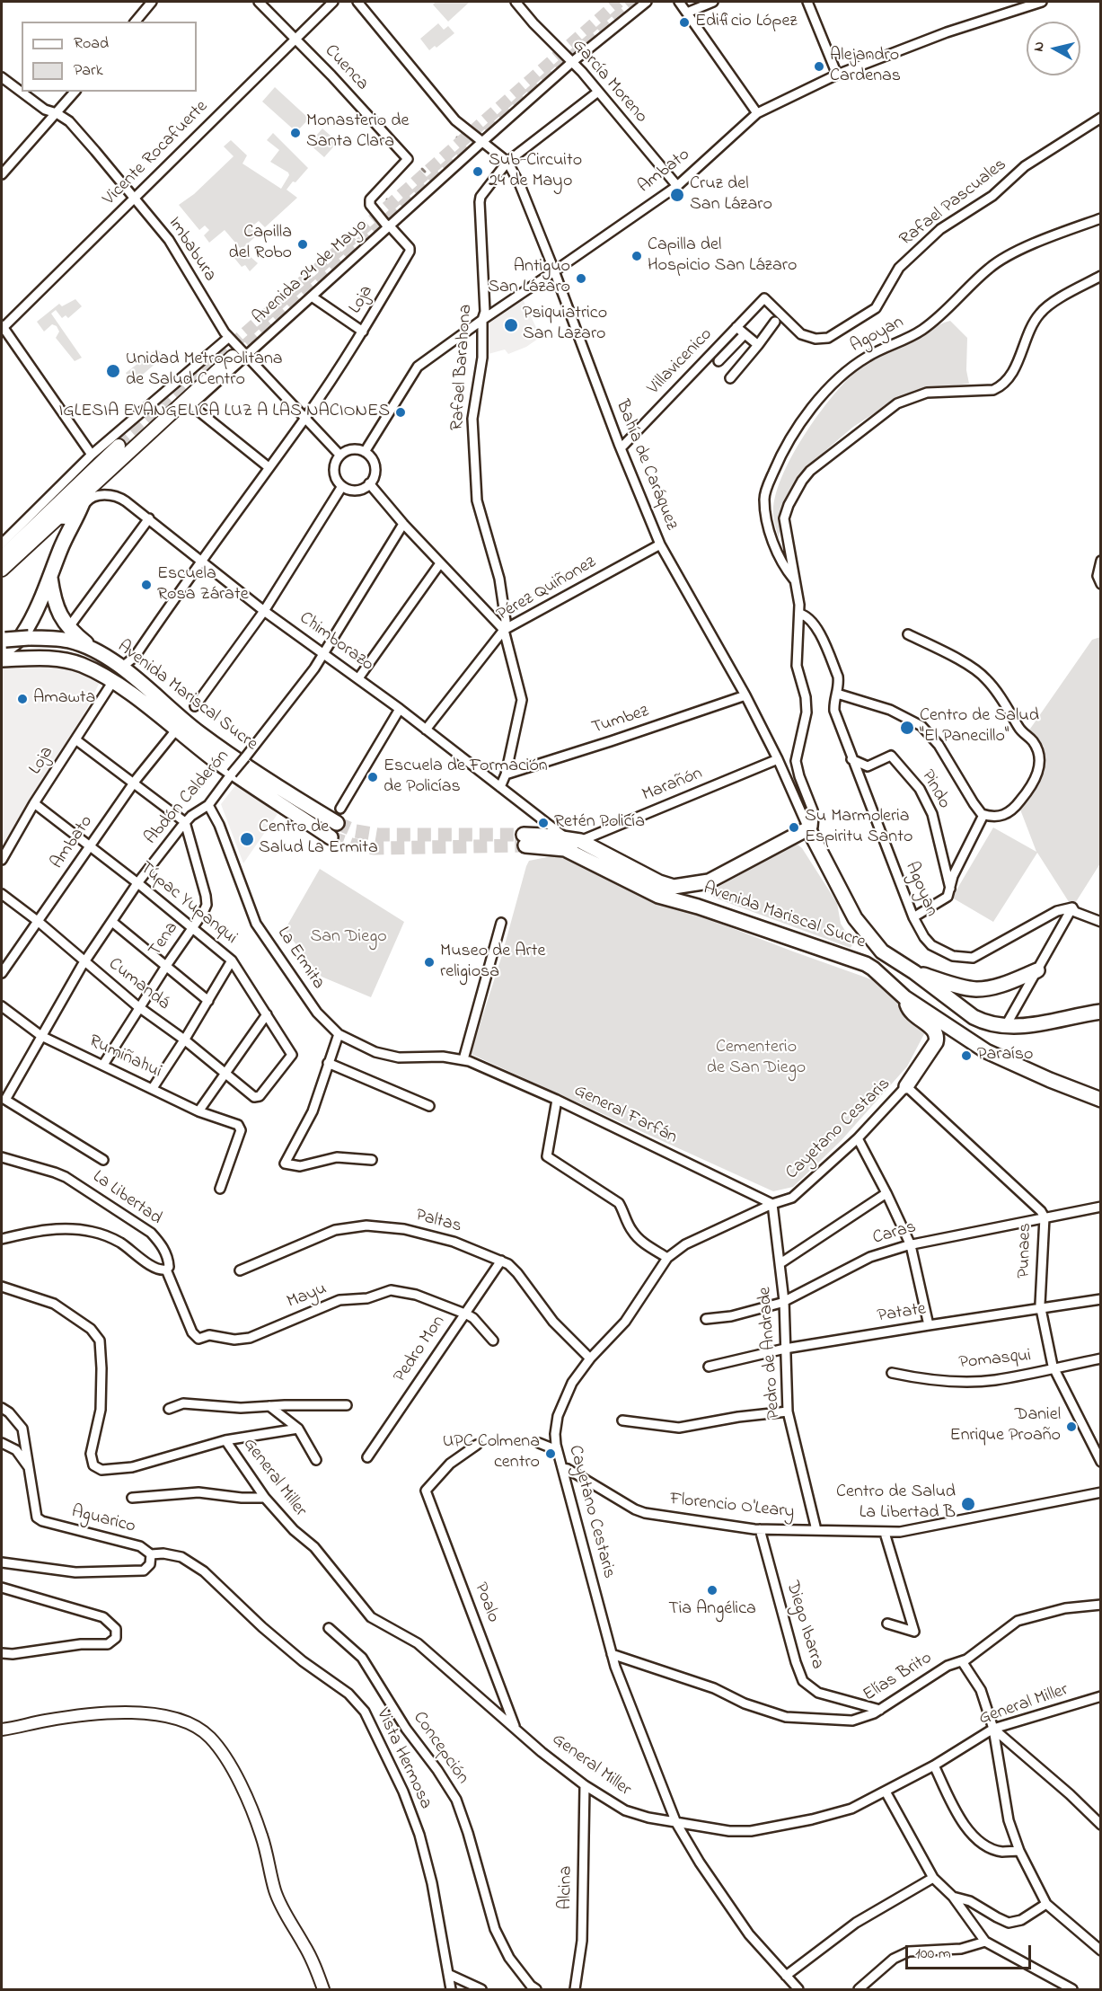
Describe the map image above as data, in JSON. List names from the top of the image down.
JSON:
{
  "streets": {
    "main road": ["Avenida 24 de Mayo", "Avenida Mariscal Sucre"],
    "street": [
      "Cuenca",
      "García Moreno",
      "Vicente Rocafuerte",
      "Ambato",
      "Rafael Pascuales",
      "Imbabura",
      "Loja",
      "Agoyan",
      "Villavicenico",
      "Rafael Barahona",
      "Bahía de Caráquez",
      "Pérez Quiñonez",
      "Chimborazo",
      "Tumbez",
      "Marañón",
      "Pindo",
      "Abdón Calderón",
      "Túpac Yupanqui",
      "Tena",
      "La Ermita",
      "Cumandá",
      "Rumiñahui",
      "General Farfán",
      "Cayetano Cestaris",
      "La Libertad",
      "Paltas",
      "Caras",
      "Punaes",
      "Mayu",
      "Patate",
      "Pedro Mon",
      "Pedro de Andrade",
      "Pomasqui",
      "General Miller",
      "Florencio O'Leary",
      "Aguarico",
      "Poalo",
      "Diego Ibarra",
      "Elías Brito",
      "Concepción",
      "Vista Hermosa",
      "Alcina"
    ]
  },
  "crossings": [
    ["Cuenca", "Vicente Rocafuerte"],
    ["Cuenca", "Avenida 24 de Mayo"],
    ["García Moreno", "Ambato"],
    ["García Moreno", "Rafael Barahona"],
    ["Vicente Rocafuerte", "Imbabura"],
    ["Ambato", "Imbabura"],
    ["Ambato", "Rafael Barahona"],
    ["Ambato", "Bahía de Caráquez"],
    ["Ambato", "Túpac Yupanqui"],
    ["Ambato", "Cumandá"],
    ["Rafael Pascuales", "Villavicenico"],
    ["Imbabura", "Avenida 24 de Mayo"],
    ["Imbabura", "Loja"],
    ["Avenida 24 de Mayo", "Loja"],
    ["Loja", "Chimborazo"],
    ["Loja", "Avenida Mariscal Sucre"],
    ["Loja", "Túpac Yupanqui"],
    ["Agoyan", "Pindo"],
    ["Villavicenico", "Bahía de Caráquez"],
    ["Rafael Barahona", "Bahía de Caráquez"],
    ["Rafael Barahona", "Pérez Quiñonez"],
    ["Rafael Barahona", "Chimborazo"],
    ["Rafael Barahona", "Tumbez"],
    ["Bahía de Caráquez", "Pérez Quiñonez"],
    ["Bahía de Caráquez", "Tumbez"],
    ["Bahía de Caráquez", "Marañón"],
    ["Pérez Quiñonez", "Chimborazo"],
    ["Chimborazo", "Avenida Mariscal Sucre"],
    ["Chimborazo", "Abdón Calderón"],
    ["Avenida Mariscal Sucre", "Marañón"],
    ["Abdón Calderón", "Túpac Yupanqui"],
    ["Abdón Calderón", "Tena"],
    ["Abdón Calderón", "La Ermita"],
    ["Abdón Calderón", "Cumandá"],
    ["Abdón Calderón", "Rumiñahui"],
    ["Túpac Yupanqui", "Tena"],
    ["Túpac Yupanqui", "Cumandá"],
    ["Tena", "Cumandá"],
    ["Tena", "Rumiñahui"],
    ["La Ermita", "General Farfán"],
    ["General Farfán", "Cayetano Cestaris"],
    ["General Farfán", "Pedro de Andrade"],
    ["Cayetano Cestaris", "Paltas"],
    ["Cayetano Cestaris", "Punaes"],
    ["Cayetano Cestaris", "Pedro de Andrade"],
    ["Cayetano Cestaris", "General Miller"],
    ["Cayetano Cestaris", "Florencio O'Leary"],
    ["Cayetano Cestaris", "Elías Brito"],
    ["La Libertad", "Mayu"],
    ["Paltas", "Pedro Mon"],
    ["Caras", "Punaes"],
    ["Caras", "Pedro de Andrade"],
    ["Punaes", "Patate"],
    ["Punaes", "Pomasqui"],
    ["Mayu", "Pedro Mon"],
    ["Patate", "Pedro de Andrade"],
    ["Pedro de Andrade", "Florencio O'Leary"],
    ["General Miller", "Poalo"],
    ["General Miller", "Alcina"],
    ["Florencio O'Leary", "Diego Ibarra"],
    ["Aguarico", "Vista Hermosa"],
    ["Diego Ibarra", "Elías Brito"]
  ],
  "parks": ["San Diego", "Cementerio de San Diego"],
  "places": [
    "Edificio López",
    "Alejandro Cardenas",
    "Monasterio de Santa Clara",
    "Sub-Circuito 24 de Mayo",
    "Cruz del San Lázaro",
    "Capilla del Robo",
    "Capilla del Hospicio San Lázaro",
    "Antiguo San Lázaro",
    "Psiquiatrico San Lazaro",
    "Unidad Metropolitana de Salud Centro",
    "IGLESIA EVANGELICA LUZ A LAS NACIONES",
    "Escuela Rosa Zárate",
    "Amawta",
    "Centro de Salud \"El Panecillo\"",
    "Escuela de Formación de Policías",
    "Retén Policía",
    "Su Marmoleria Espiritu Santo",
    "Centro de Salud La Ermita",
    "Museo de Arte religiosa",
    "Paraíso",
    "Daniel Enrique Proaño",
    "UPC Colmena centro",
    "Centro de Salud La Libertad B",
    "Tia Angélica"
  ],
  "legend": ["Road", "Park"],
  "scale_bar": "100 m",
  "north": "left"
}
